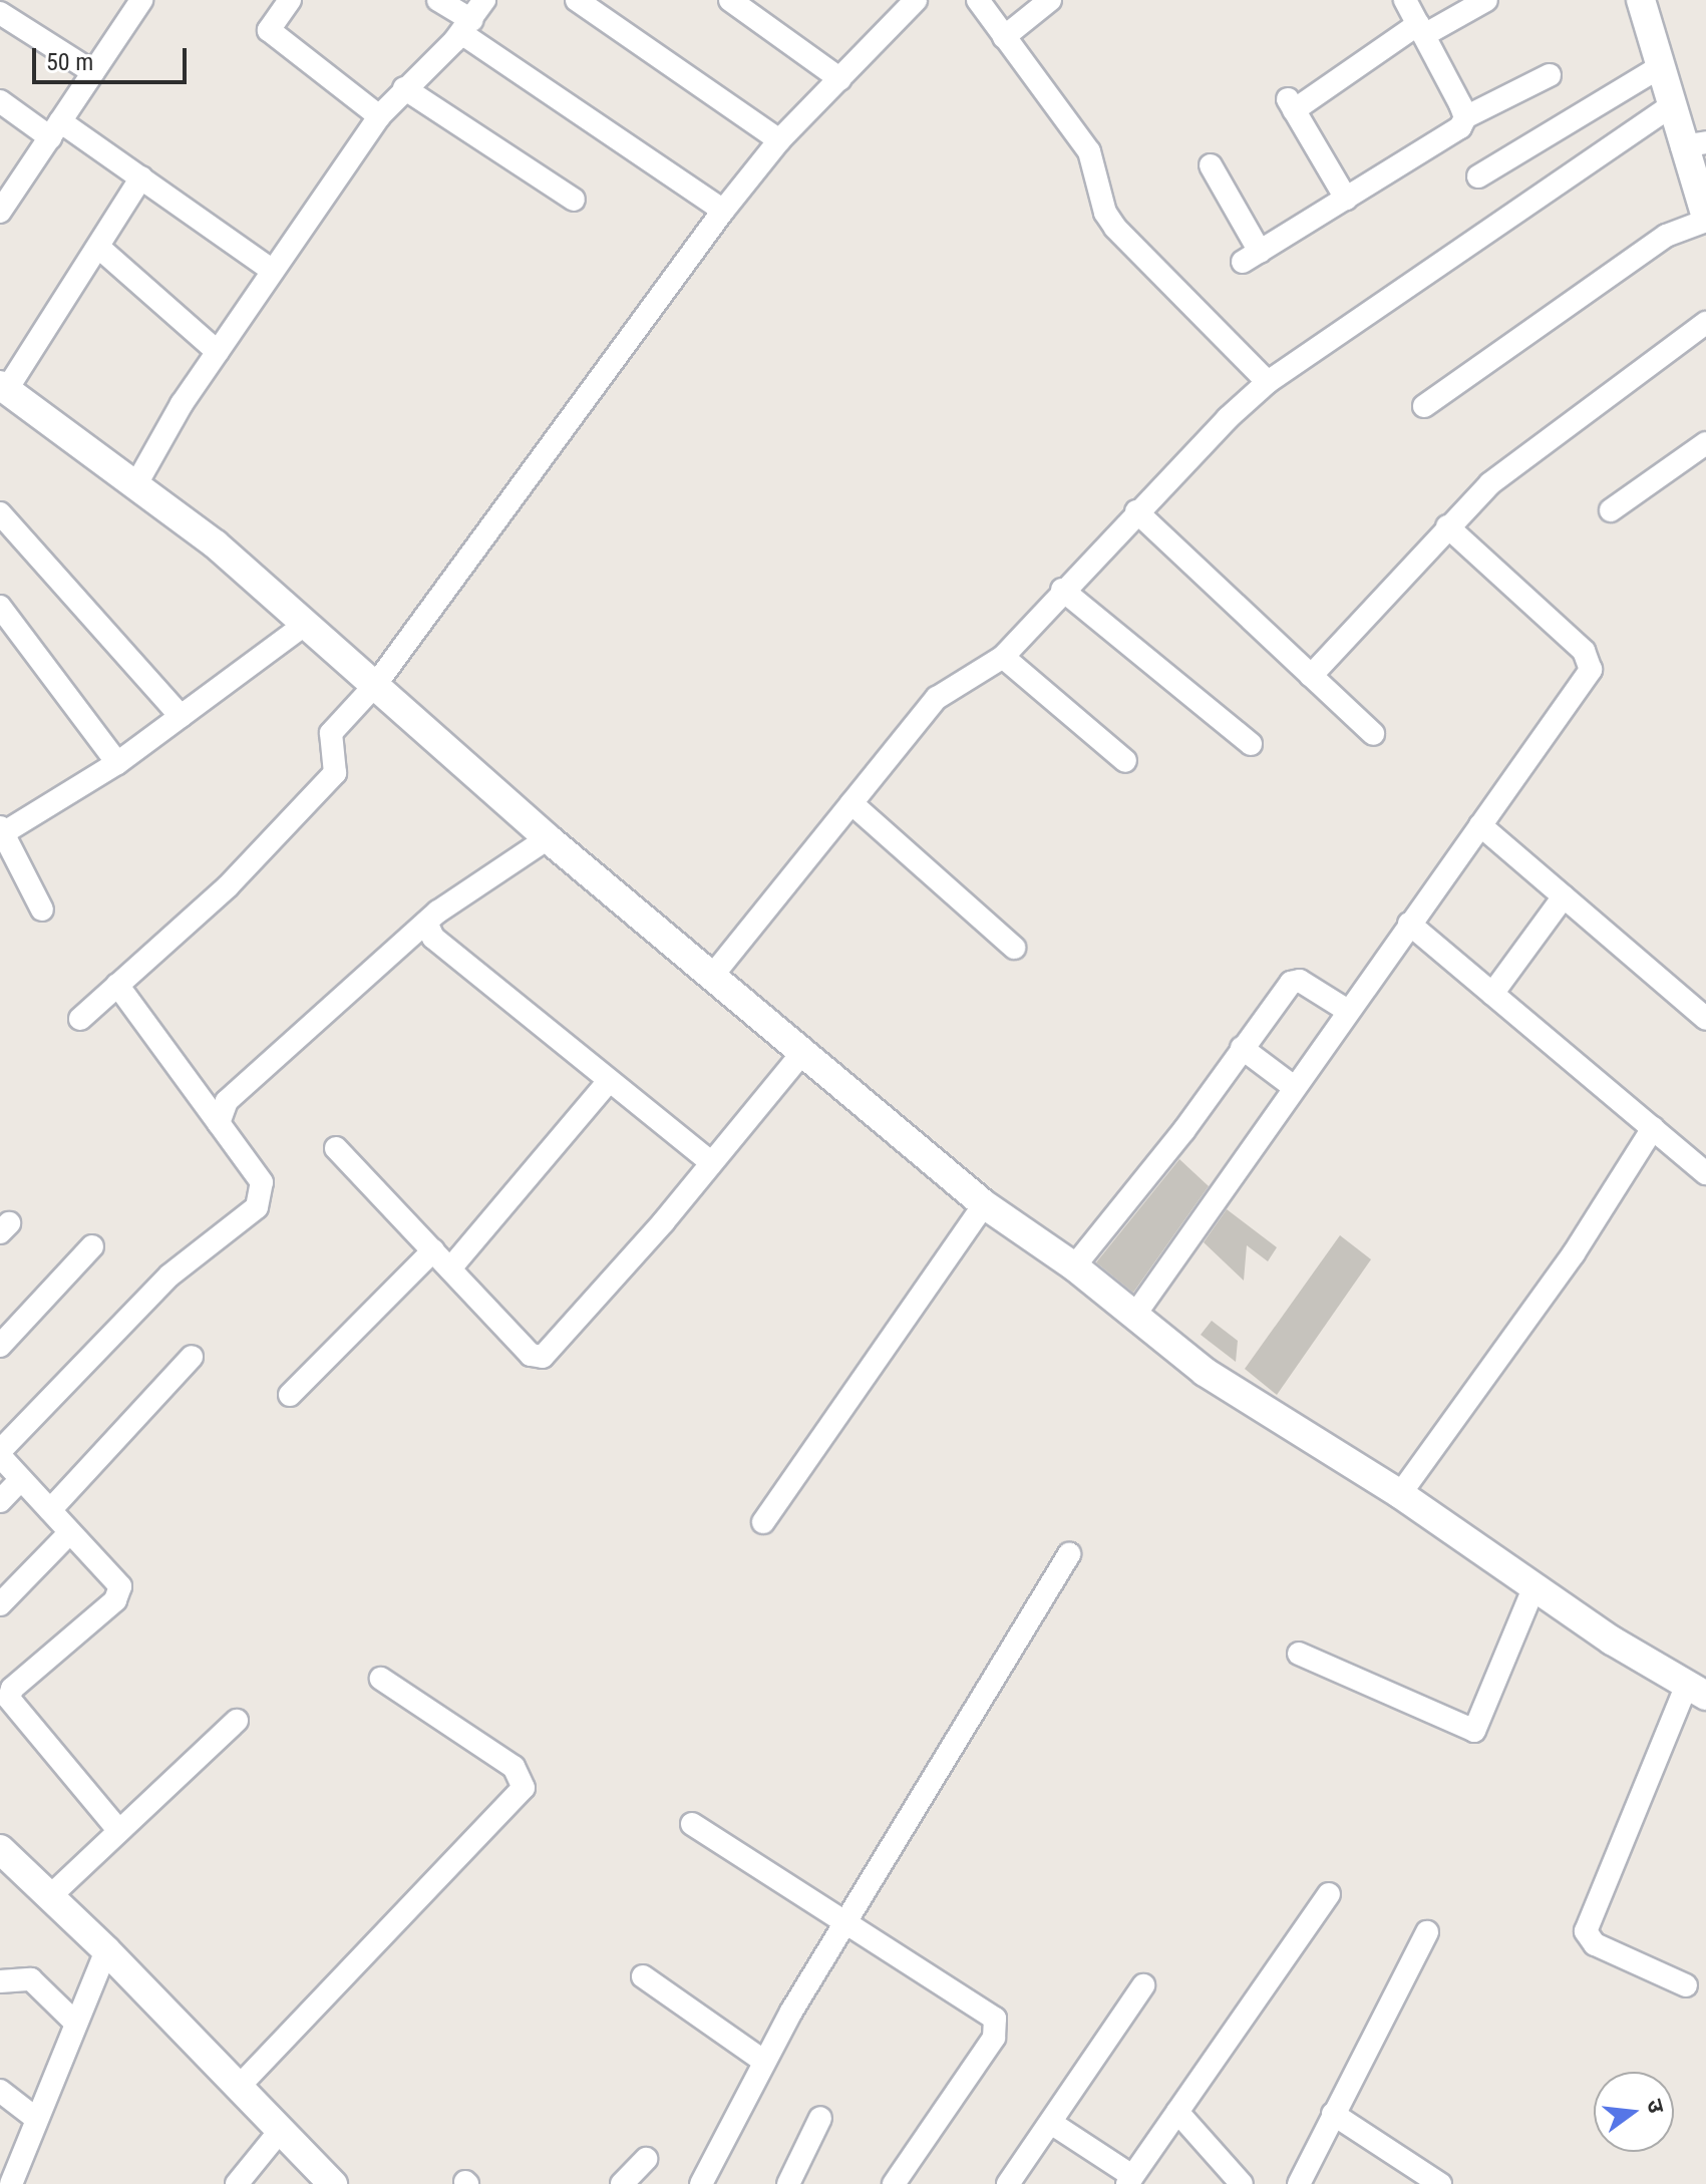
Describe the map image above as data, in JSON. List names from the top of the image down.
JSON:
{
  "scale_bar": "50 m",
  "north": "right"
}
